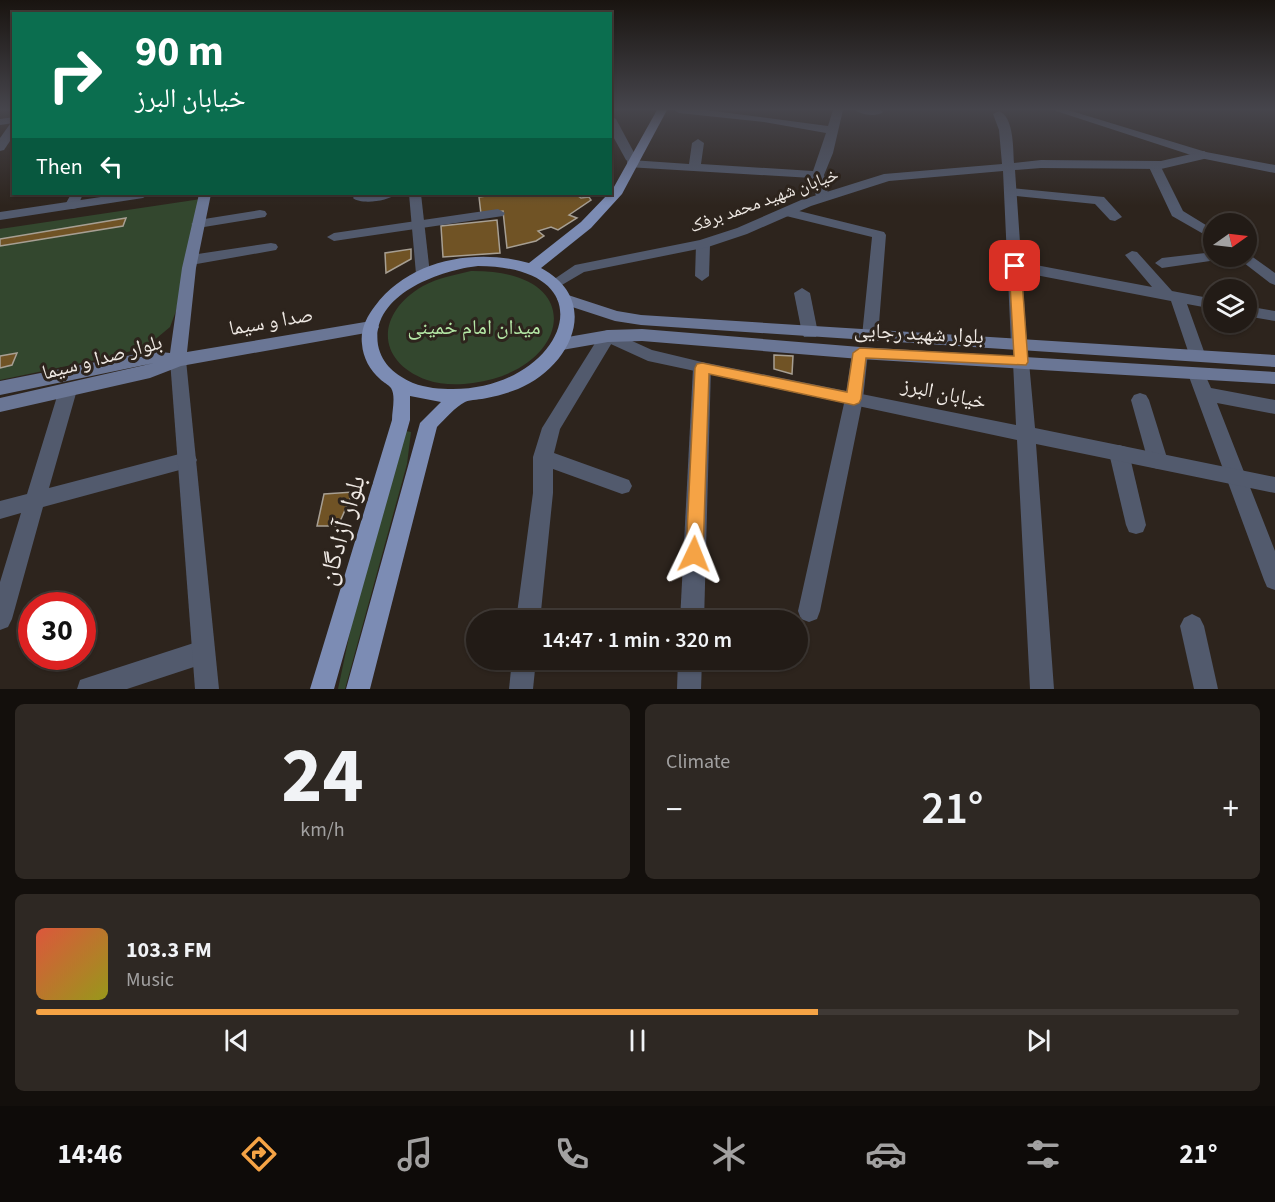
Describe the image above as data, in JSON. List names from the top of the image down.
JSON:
{
  "streets": {
    "main road": [
      "صدا و سیما",
      "بلوار شهید رجایی",
      "بلوار صدا و سیما",
      "بلوار آزادگان"
    ],
    "street": ["خیابان شهید محمد برفک", "خیابان البرز"]
  },
  "crossings": [
    ["خیابان شهید محمد برفک", "صدا و سیما"],
    ["خیابان شهید محمد برفک", "بلوار شهید رجایی"],
    ["خیابان شهید محمد برفک", "بلوار آزادگان"],
    ["صدا و سیما", "بلوار شهید رجایی"],
    ["صدا و سیما", "بلوار صدا و سیما"],
    ["صدا و سیما", "بلوار آزادگان"],
    ["بلوار شهید رجایی", "خیابان البرز"],
    ["بلوار شهید رجایی", "بلوار آزادگان"]
  ],
  "parks": ["میدان امام خمینی"],
  "north": "right",
  "page": {
    "turn": ["90 m", "خیابان البرز"],
    "then": "Then",
    "limit": "30",
    "trip": "14:47 · 1 min · 320 m",
    "tile": [
      ["24", "km/h"],
      "Climate"
    ],
    "heat": ["−", "21°", "+"],
    "song": ["103.3 FM", "Music"],
    "tabs": ["14:46", "21°"]
  }
}
